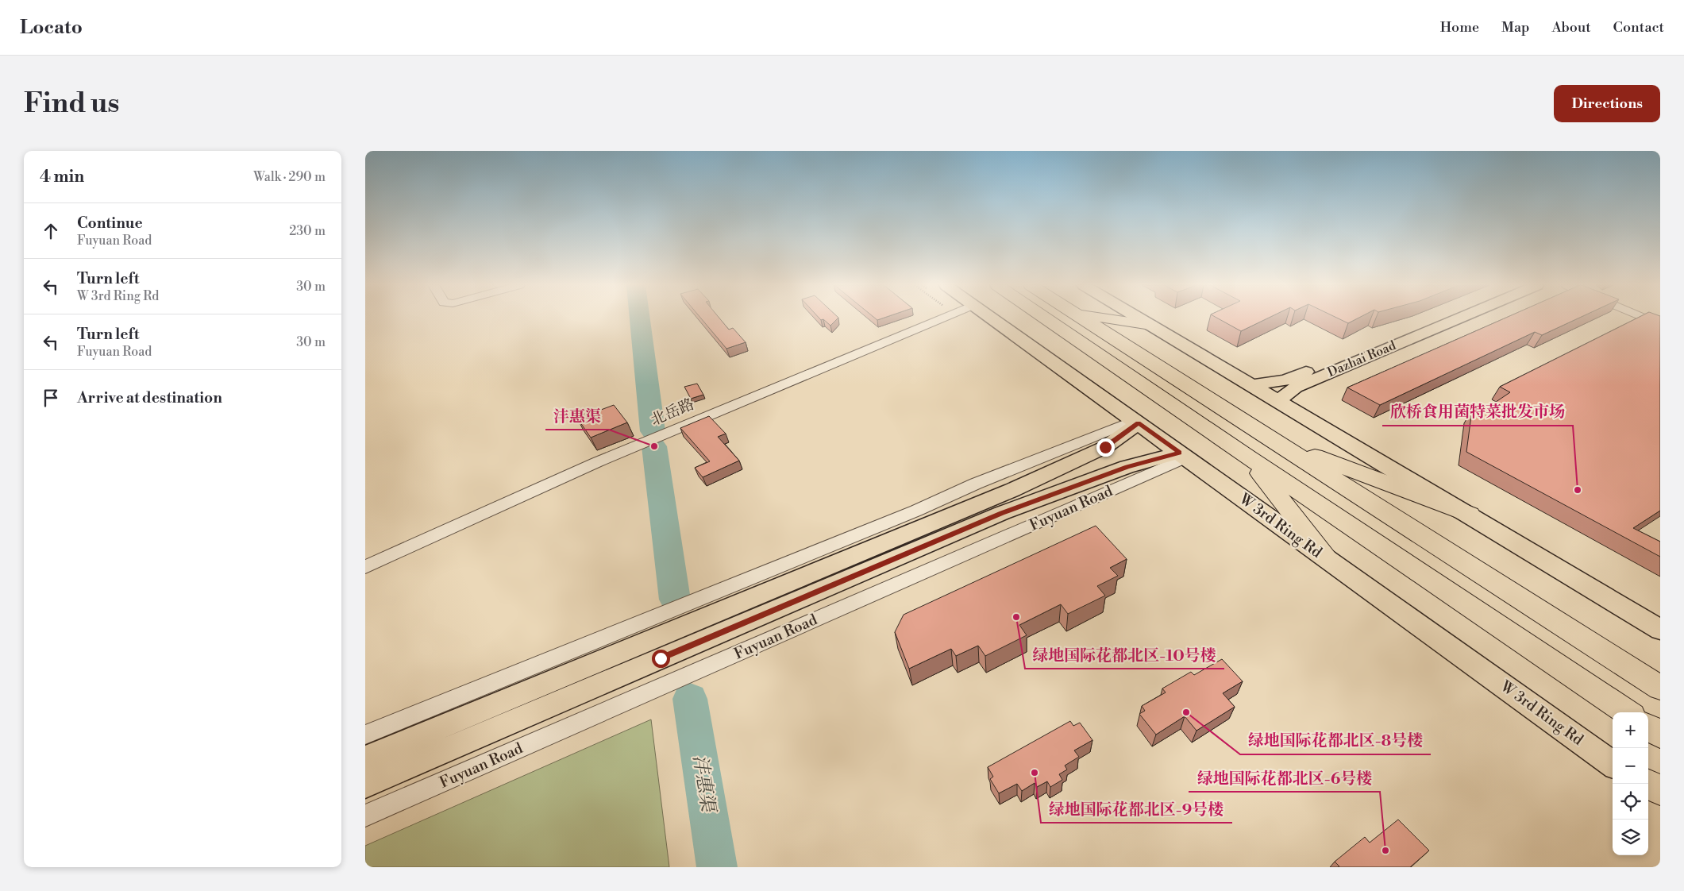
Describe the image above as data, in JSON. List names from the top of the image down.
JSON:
{
  "streets": {
    "main road": ["Dazhai Road", "Fuyuan Road", "W 3rd Ring Rd"],
    "street": ["北岳路"]
  },
  "crossings": [
    ["Fuyuan Road", "W 3rd Ring Rd"]
  ],
  "water": ["沣惠渠"],
  "places": [
    "沣惠渠",
    "欣桥食用菌特菜批发市场",
    "绿地国际花都北区-10号楼",
    "绿地国际花都北区-8号楼",
    "绿地国际花都北区-9号楼",
    "绿地国际花都北区-6号楼"
  ],
  "page": {
    "header": "Locato",
    "nav": [
      "Home",
      "Map",
      "About",
      "Contact"
    ],
    "buttons": "Directions",
    "title": "Find us",
    "heading": ["4 min", "Walk · 290 m"],
    "list": [
      ["Continue", "Fuyuan Road", "230 m"],
      ["Turn left", "W 3rd Ring Rd", "30 m"],
      ["Turn left", "Fuyuan Road", "30 m"],
      "Arrive at destination"
    ],
    "map_buttons": ["+", "−"]
  }
}
